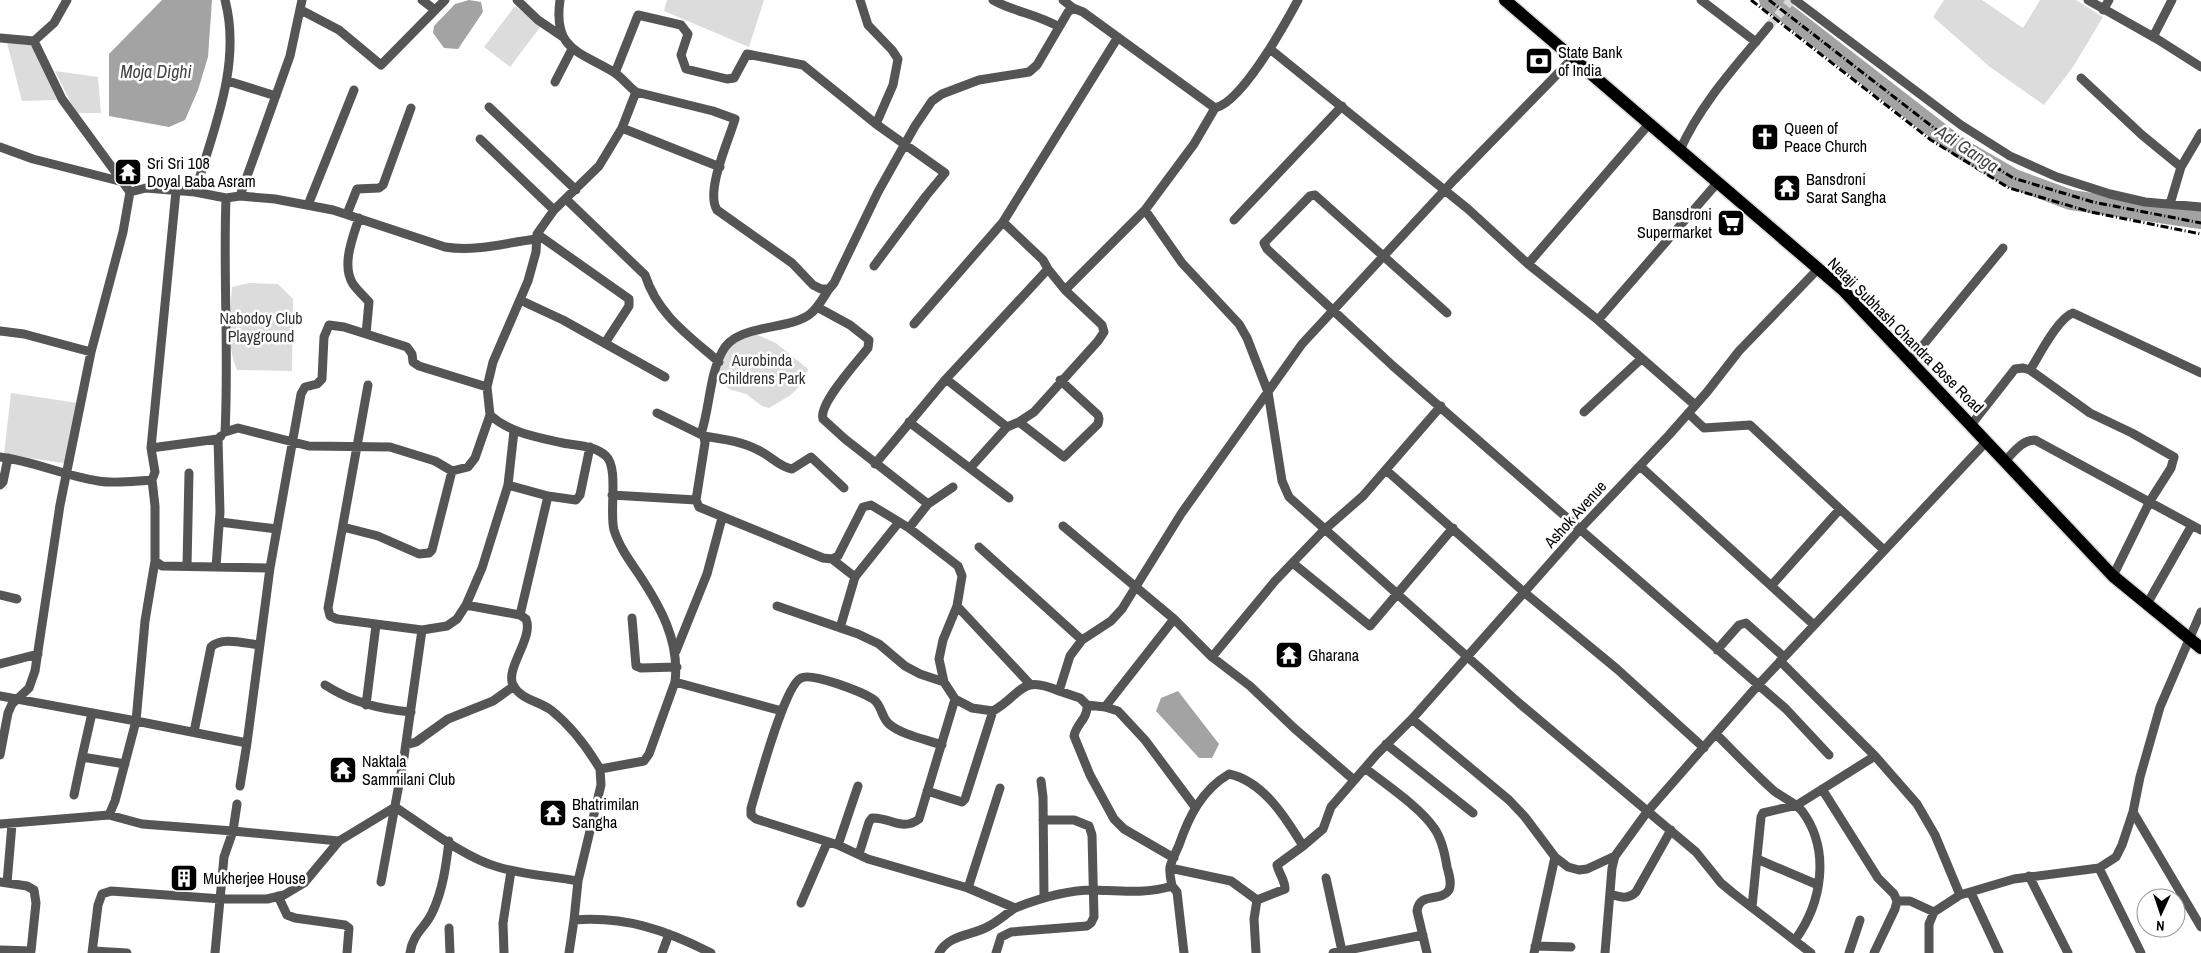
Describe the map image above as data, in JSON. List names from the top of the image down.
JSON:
{
  "streets": {
    "main road": ["Netaji Subhash Chandra Bose Road"],
    "street": ["Ashok Avenue"]
  },
  "crossings": [
    ["Netaji Subhash Chandra Bose Road", "Ashok Avenue"]
  ],
  "water": ["Moja Dighi", "Adi Ganga"],
  "parks": ["Nabodoy Club Playground", "Aurobinda Childrens Park"],
  "places": {
    "bank": ["State Bank of India"],
    "church": ["Queen of Peace Church"],
    "temple": [
      "Sri Sri 108 Doyal Baba Asram",
      "Bansdroni Sarat Sangha",
      "Gharana",
      "Naktala Sammilani Club",
      "Bhatrimilan Sangha"
    ],
    "supermarket": ["Bansdroni Supermarket"],
    "building": ["Mukherjee House"]
  },
  "north": "bottom"
}
